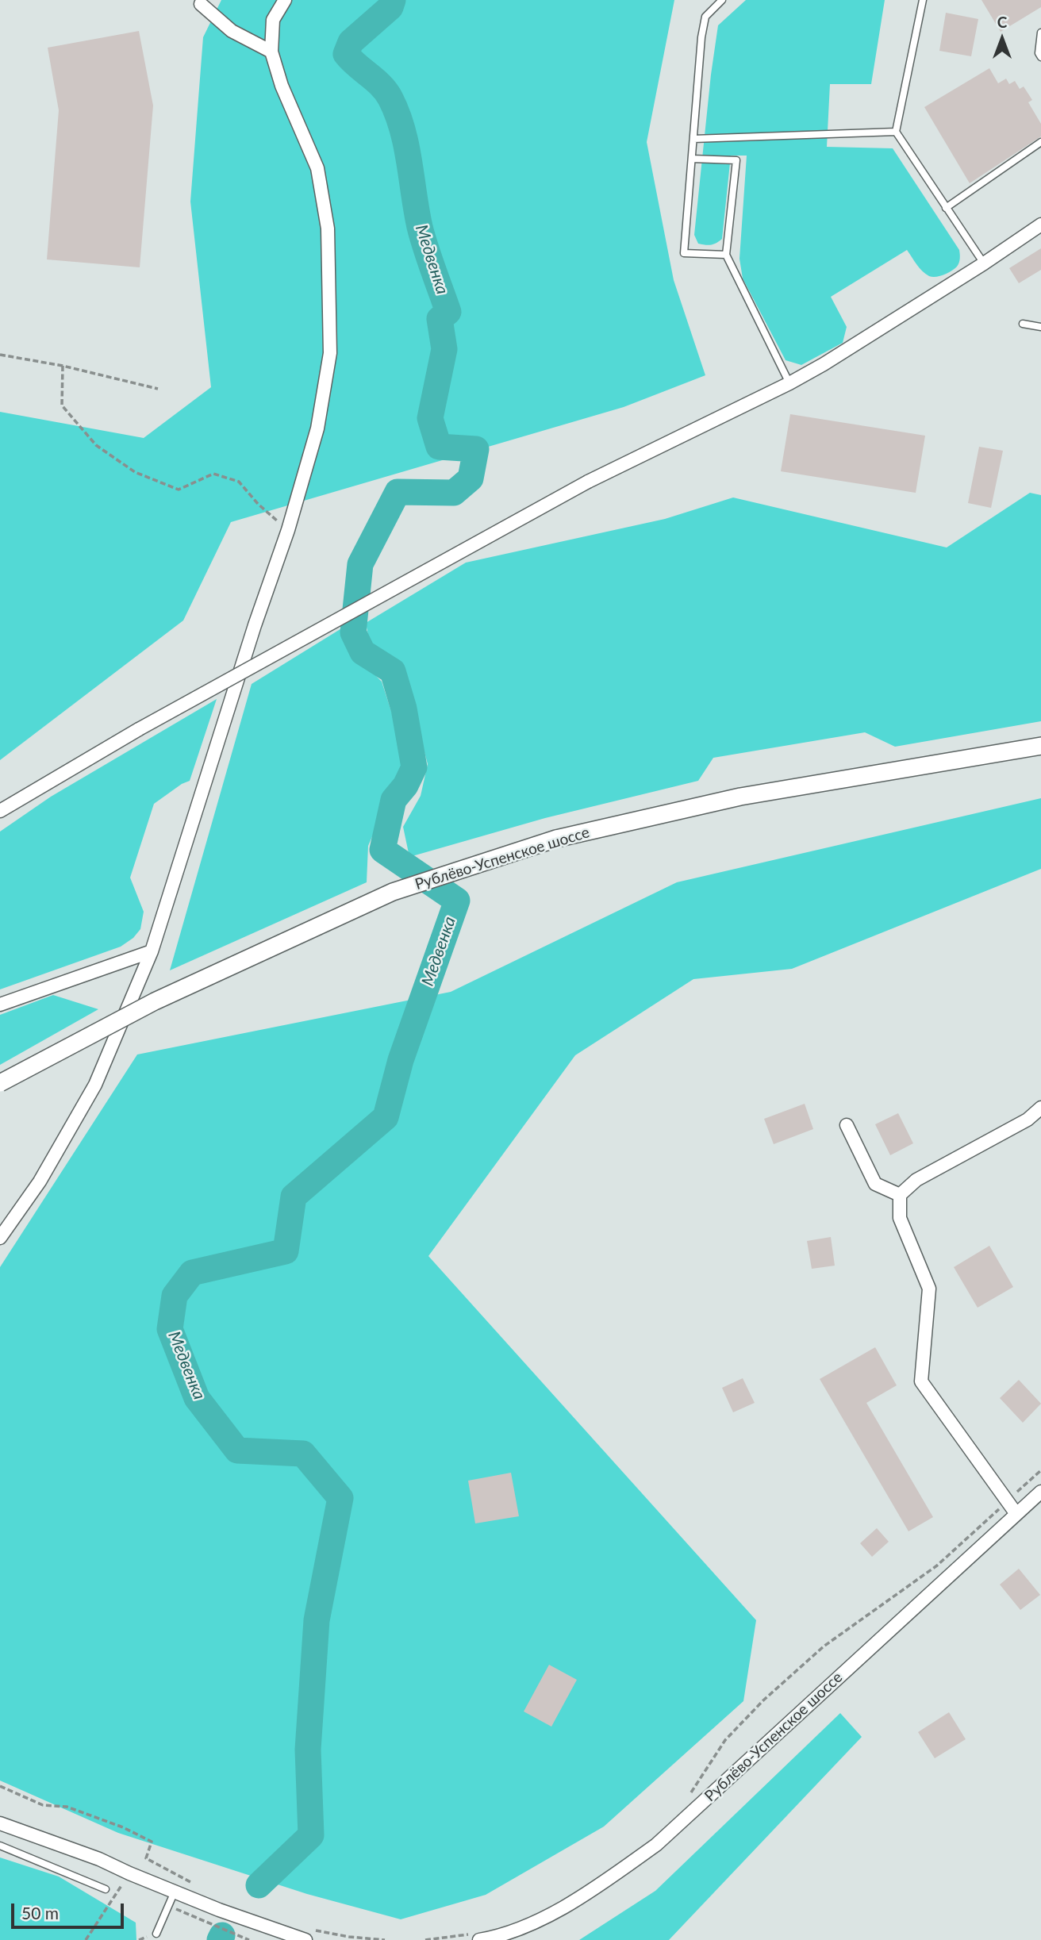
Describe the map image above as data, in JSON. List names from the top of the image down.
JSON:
{
  "streets": {
    "main road": ["Рублёво-Успенское шоссе"]
  },
  "water": ["Медвенка"],
  "scale_bar": "50 m",
  "north": "top"
}
